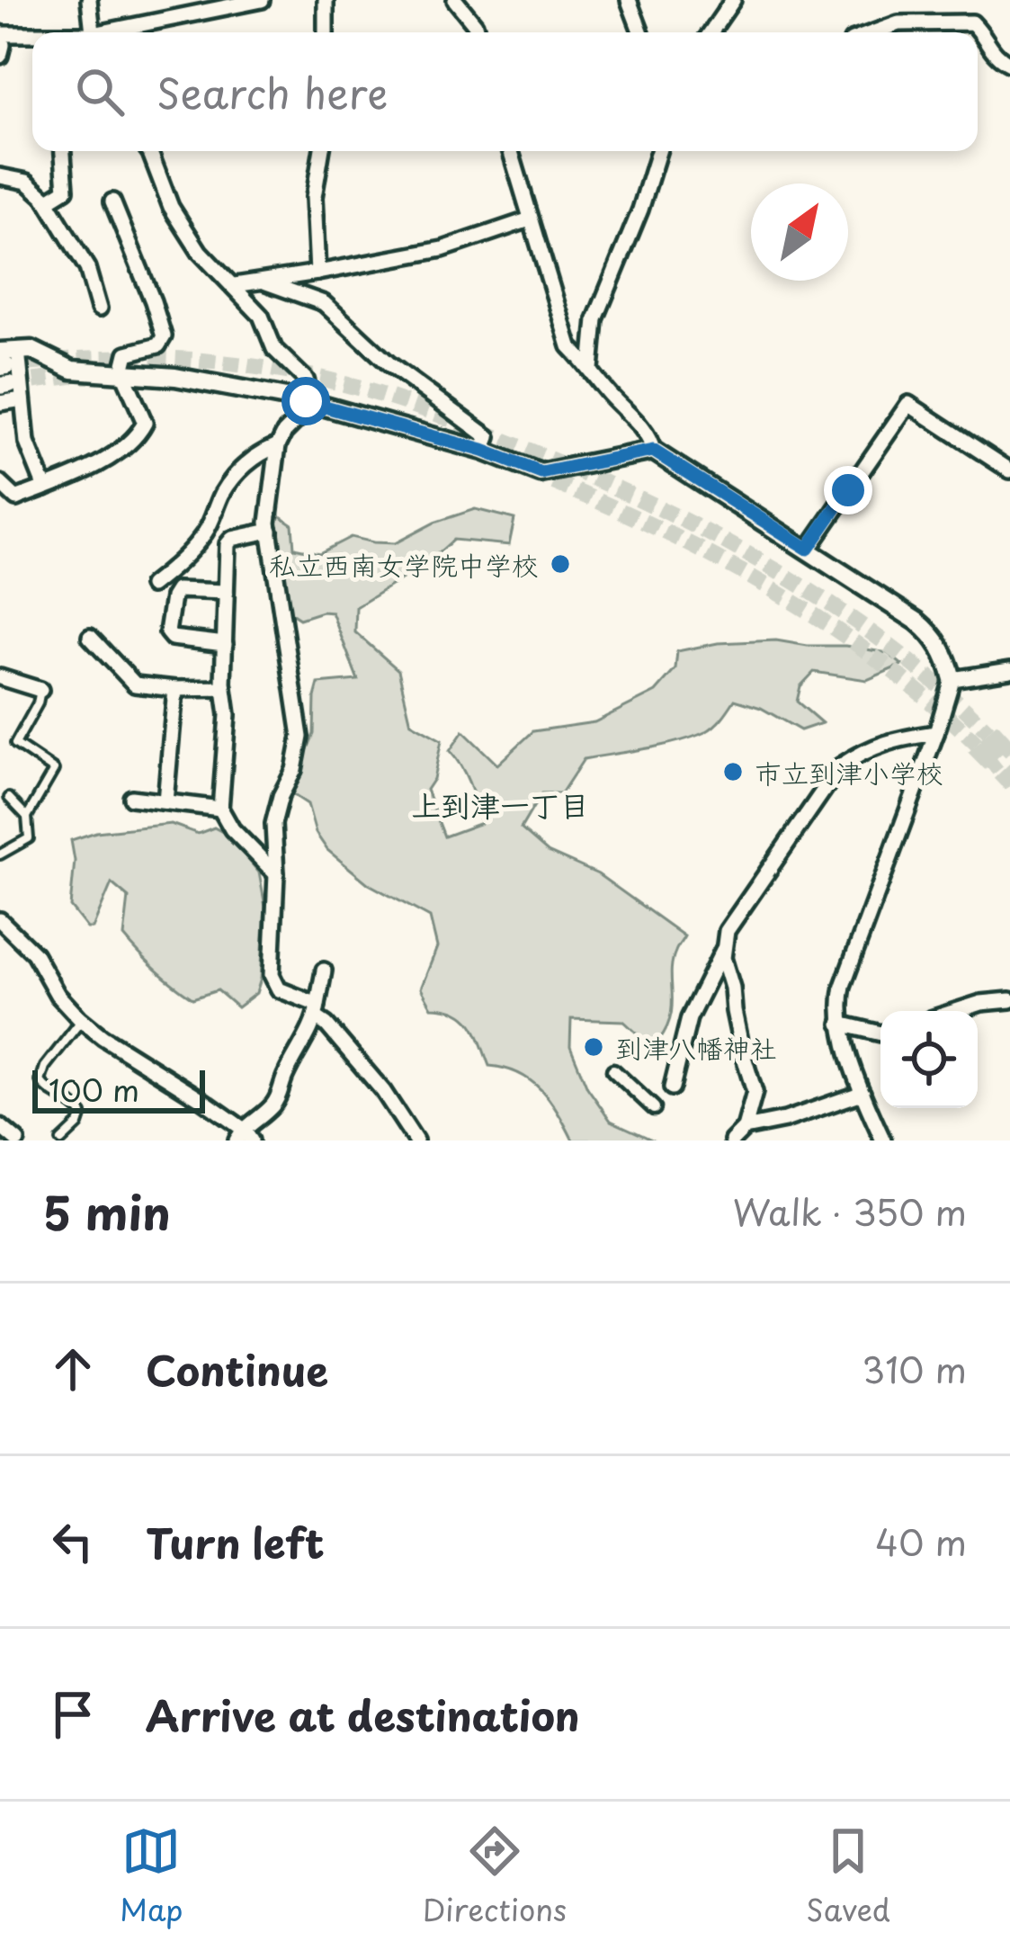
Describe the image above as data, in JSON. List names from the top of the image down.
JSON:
{
  "districts": ["上到津一丁目"],
  "places": ["私立西南女学院中学校", "市立到津小学校", "到津八幡神社"],
  "scale_bar": "100 m",
  "north": "top right",
  "page": {
    "search": "Search here",
    "scale": "100 m",
    "heading": ["5 min", "Walk · 350 m"],
    "list": [
      ["Continue", "310 m"],
      ["Turn left", "40 m"],
      "Arrive at destination"
    ],
    "nav": ["Map", "Directions", "Saved"]
  }
}
